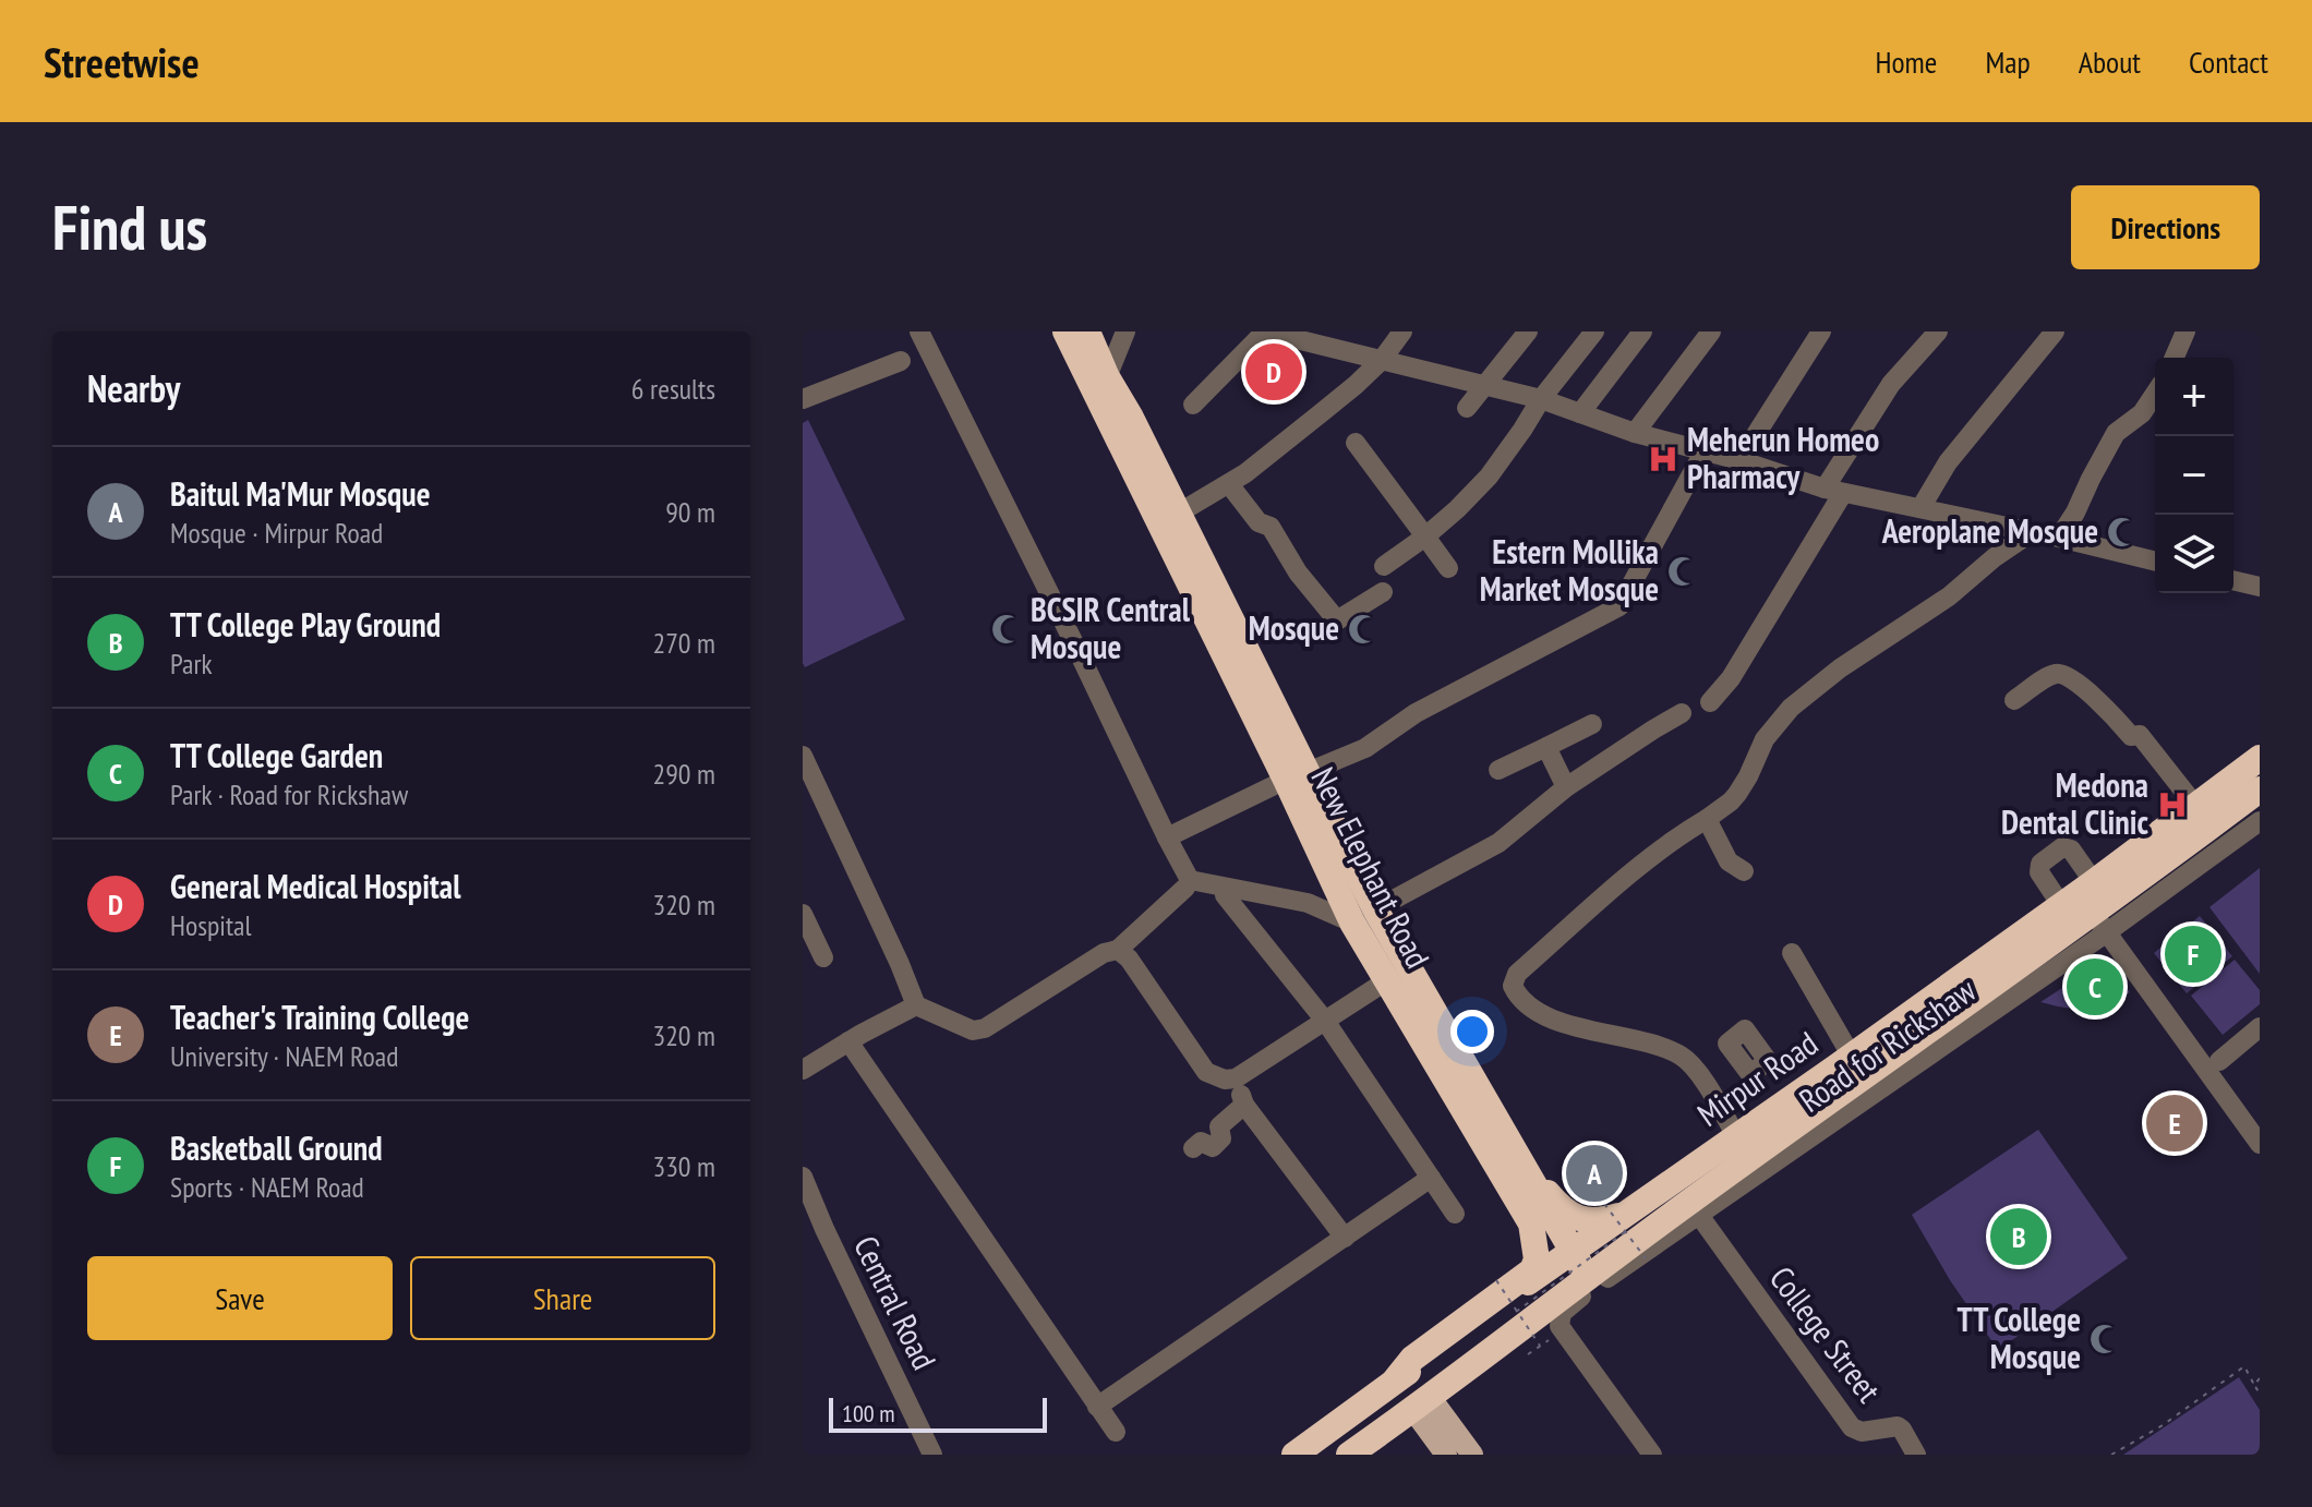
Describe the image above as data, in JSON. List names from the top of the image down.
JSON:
{
  "streets": {
    "highway": ["New Elephant Road", "Mirpur Road"],
    "street": ["Central Road", "College Street"]
  },
  "crossings": [
    ["New Elephant Road", "Mirpur Road"],
    ["Mirpur Road", "College Street"]
  ],
  "places": {
    "hospital": ["Meherun Homeo Pharmacy", "Medona Dental Clinic"],
    "mosque": [
      "Aeroplane Mosque",
      "Estern Mollika Market Mosque",
      "BCSIR Central Mosque",
      "Mosque",
      "TT College Mosque"
    ]
  },
  "scale_bar": "100 m",
  "page": {
    "header": "Streetwise",
    "nav": [
      "Home",
      "Map",
      "About",
      "Contact"
    ],
    "buttons": [
      "Directions",
      ["Save", "Share"]
    ],
    "title": "Find us",
    "heading": ["Nearby", "6 results"],
    "pins": [
      "D",
      "F",
      "C",
      "E",
      "A",
      "B"
    ],
    "map_buttons": ["+", "−"],
    "list": [
      {
        "mark": "A",
        "name": "Baitul Ma'Mur Mosque",
        "note": "Mosque · Mirpur Road",
        "value": "90 m"
      },
      {
        "mark": "B",
        "name": "TT College Play Ground",
        "note": "Park",
        "value": "270 m"
      },
      {
        "mark": "C",
        "name": "TT College Garden",
        "note": "Park · Road for Rickshaw",
        "value": "290 m"
      },
      {
        "mark": "D",
        "name": "General Medical Hospital",
        "note": "Hospital",
        "value": "320 m"
      },
      {
        "mark": "E",
        "name": "Teacher's Training College",
        "note": "University · NAEM Road",
        "value": "320 m"
      },
      {
        "mark": "F",
        "name": "Basketball Ground",
        "note": "Sports · NAEM Road",
        "value": "330 m"
      }
    ],
    "scale": "100 m"
  }
}
